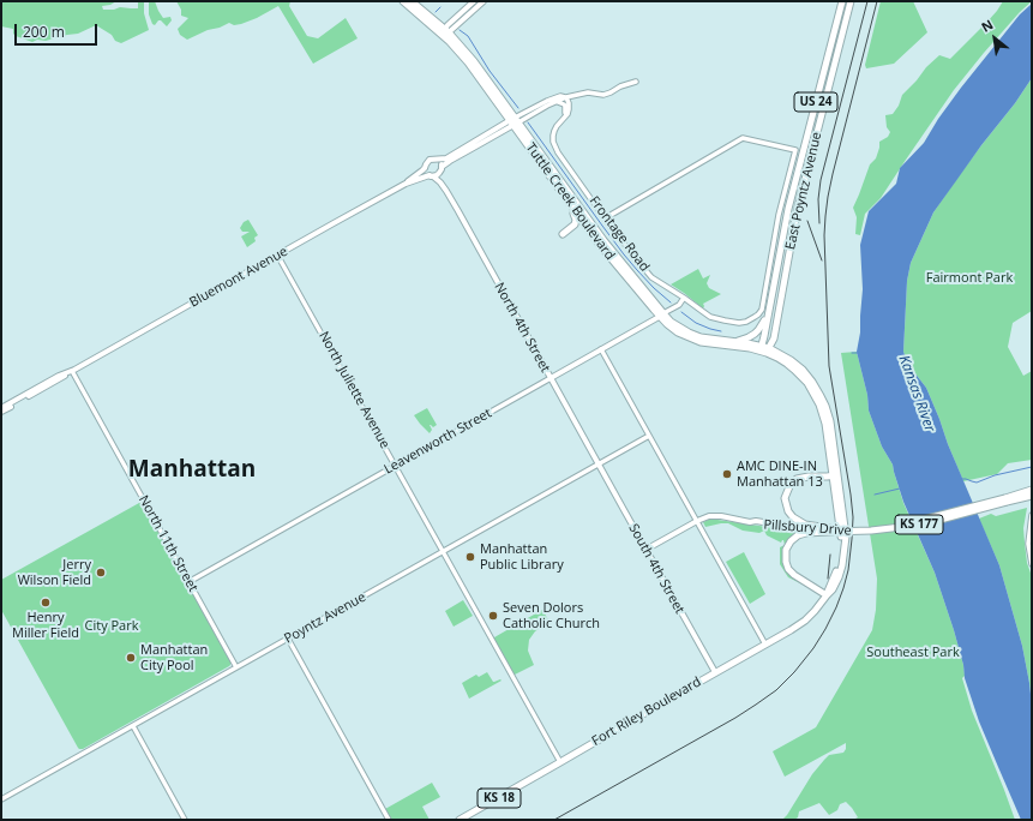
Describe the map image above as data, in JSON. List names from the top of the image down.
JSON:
{
  "streets": {
    "highway": [
      "US 24",
      "East Poyntz Avenue",
      "Tuttle Creek Boulevard",
      "KS 177",
      "Pillsbury Drive",
      "Fort Riley Boulevard",
      "KS 18"
    ],
    "main road": [
      "Bluemont Avenue",
      "North 4th Street",
      "Leavenworth Street",
      "South 4th Street"
    ],
    "street": [
      "Frontage Road",
      "North Juliette Avenue",
      "North 11th Street",
      "Poyntz Avenue"
    ]
  },
  "crossings": [
    ["US 24", "East Poyntz Avenue"],
    ["US 24", "Tuttle Creek Boulevard"],
    ["East Poyntz Avenue", "Tuttle Creek Boulevard"],
    ["East Poyntz Avenue", "Fort Riley Boulevard"],
    ["Tuttle Creek Boulevard", "Leavenworth Street"],
    ["Tuttle Creek Boulevard", "Fort Riley Boulevard"],
    ["Frontage Road", "Leavenworth Street"],
    ["Bluemont Avenue", "North 4th Street"],
    ["Bluemont Avenue", "North Juliette Avenue"],
    ["Bluemont Avenue", "North 11th Street"],
    ["North 4th Street", "Leavenworth Street"],
    ["North 4th Street", "South 4th Street"],
    ["North 4th Street", "Poyntz Avenue"],
    ["North Juliette Avenue", "Leavenworth Street"],
    ["North Juliette Avenue", "Poyntz Avenue"],
    ["North Juliette Avenue", "Fort Riley Boulevard"],
    ["Leavenworth Street", "North 11th Street"],
    ["KS 177", "Pillsbury Drive"],
    ["KS 177", "Fort Riley Boulevard"],
    ["Pillsbury Drive", "South 4th Street"],
    ["North 11th Street", "Poyntz Avenue"],
    ["South 4th Street", "Poyntz Avenue"],
    ["South 4th Street", "Fort Riley Boulevard"]
  ],
  "districts": ["Manhattan"],
  "water": ["Kansas River"],
  "parks": ["Fairmont Park", "City Park", "Southeast Park"],
  "places": [
    "AMC DINE-IN Manhattan 13",
    "Manhattan Public Library",
    "Jerry Wilson Field",
    "Henry Miller Field",
    "Seven Dolors Catholic Church",
    "Manhattan City Pool"
  ],
  "scale_bar": "200 m",
  "north": "top left"
}
